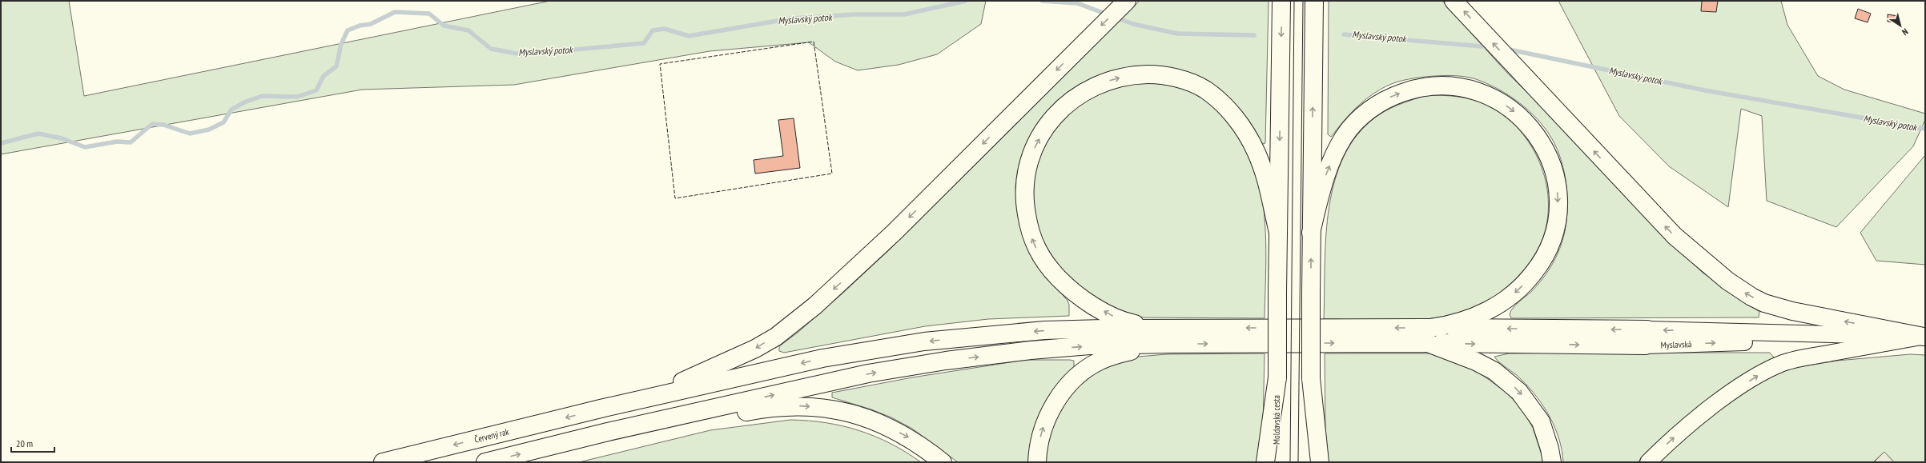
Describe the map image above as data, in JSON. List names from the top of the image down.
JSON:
{
  "streets": {
    "highway": ["Myslavská", "Moldavská cesta", "Červený rak"]
  },
  "water": ["Myslavský potok"],
  "scale_bar": "20 m",
  "north": "bottom right"
}
